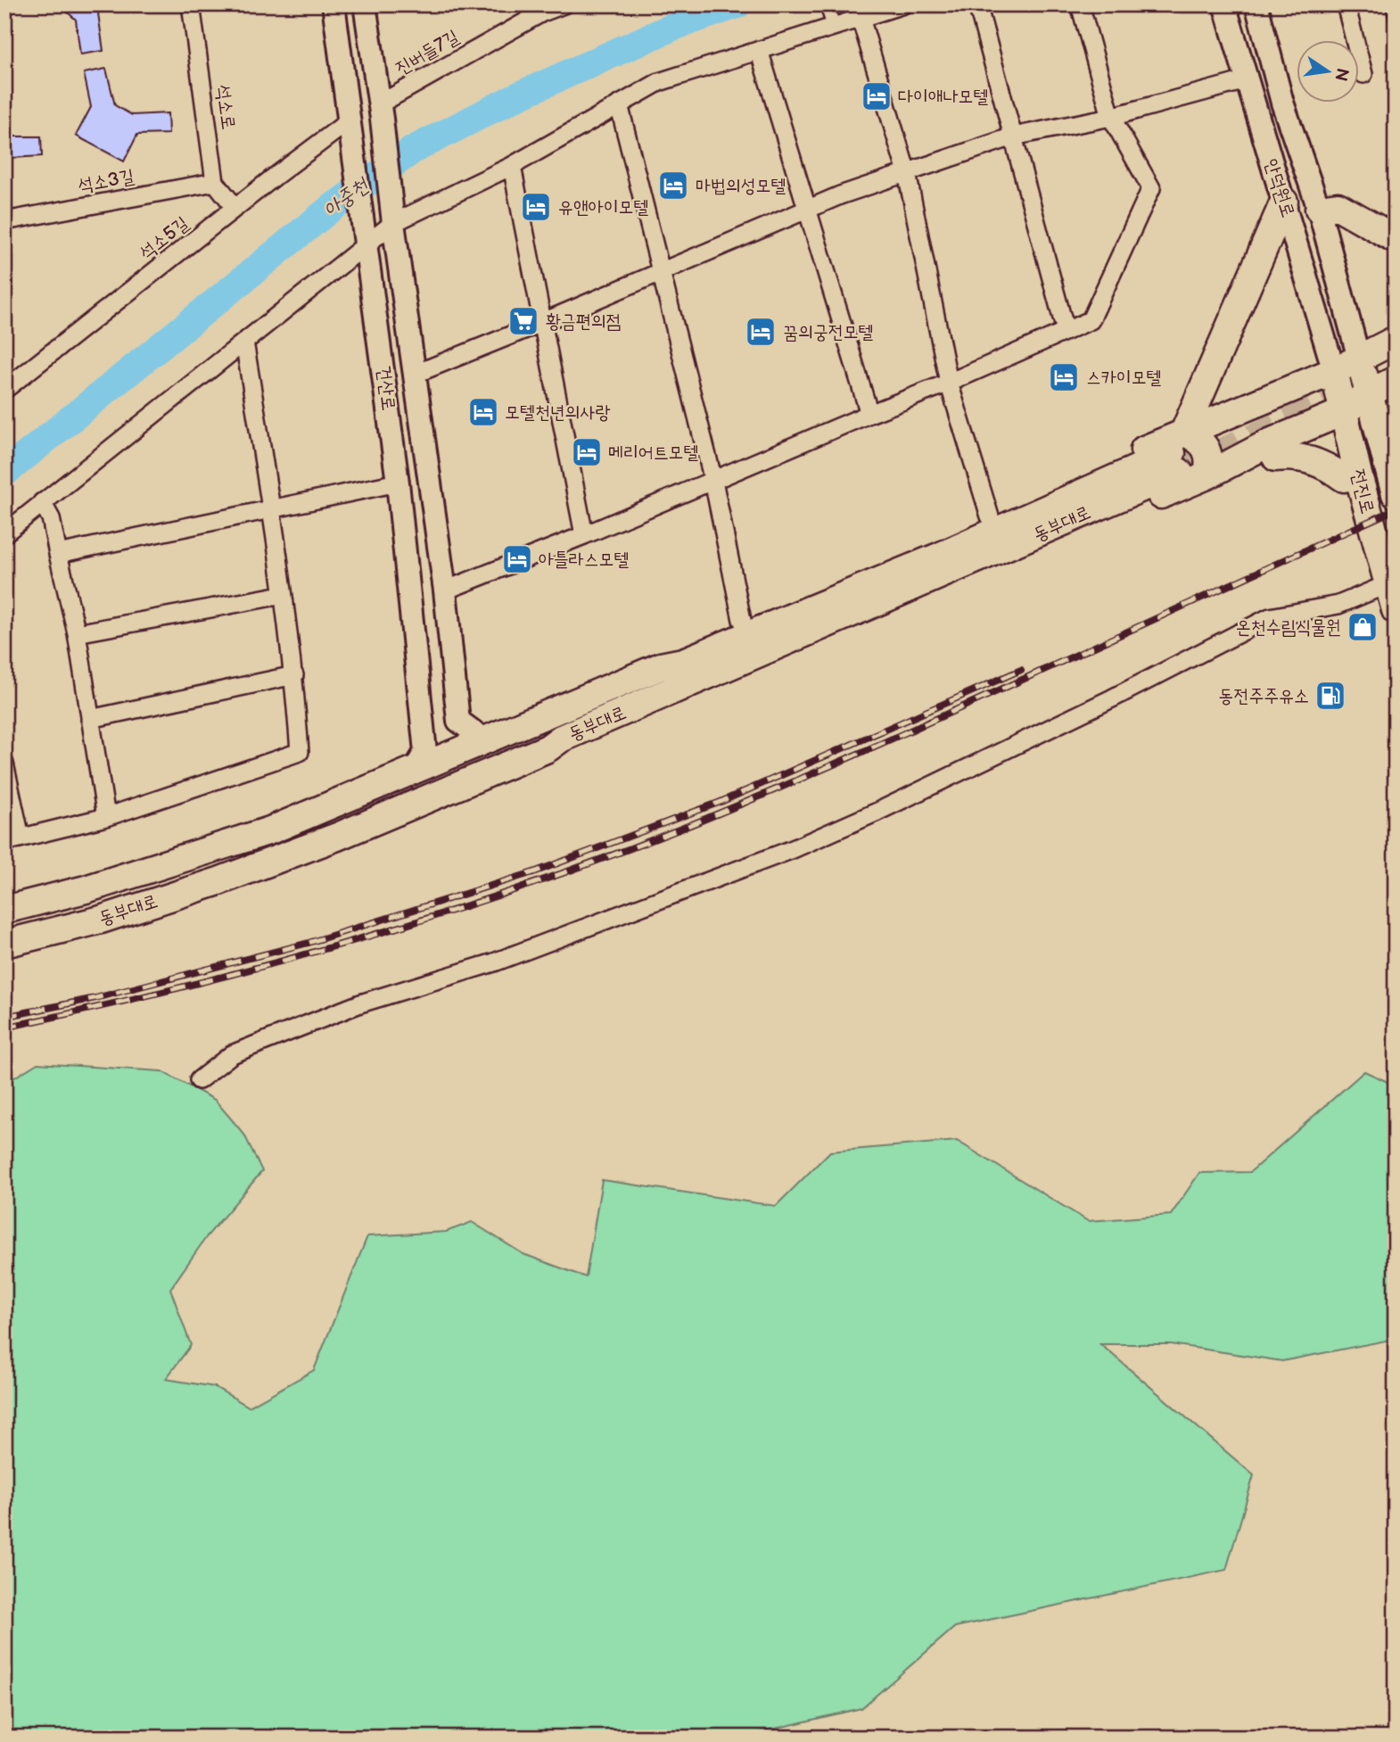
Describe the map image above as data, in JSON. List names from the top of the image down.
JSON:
{
  "streets": {
    "main road": ["전진로", "동부대로"],
    "street": [
      "진버들7길",
      "석소로",
      "석소3길",
      "안덕원로",
      "석소5길",
      "건산로"
    ]
  },
  "crossings": [
    ["진버들7길", "건산로"],
    ["석소로", "석소3길"],
    ["안덕원로", "전진로"],
    ["안덕원로", "동부대로"],
    ["석소5길", "건산로"],
    ["건산로", "동부대로"],
    ["전진로", "동부대로"]
  ],
  "water": ["아중천"],
  "places": {
    "hotel": [
      "다이애나모텔",
      "마법의성모텔",
      "유앤아이모텔",
      "꿈의궁전모텔",
      "스카이모텔",
      "모텔천년의사랑",
      "메리어트모텔",
      "아틀라스모텔"
    ],
    "supermarket": ["황금편의점"],
    "shop": ["온천수림식물원"],
    "fuel station": ["동전주주유소"]
  },
  "north": "right"
}
